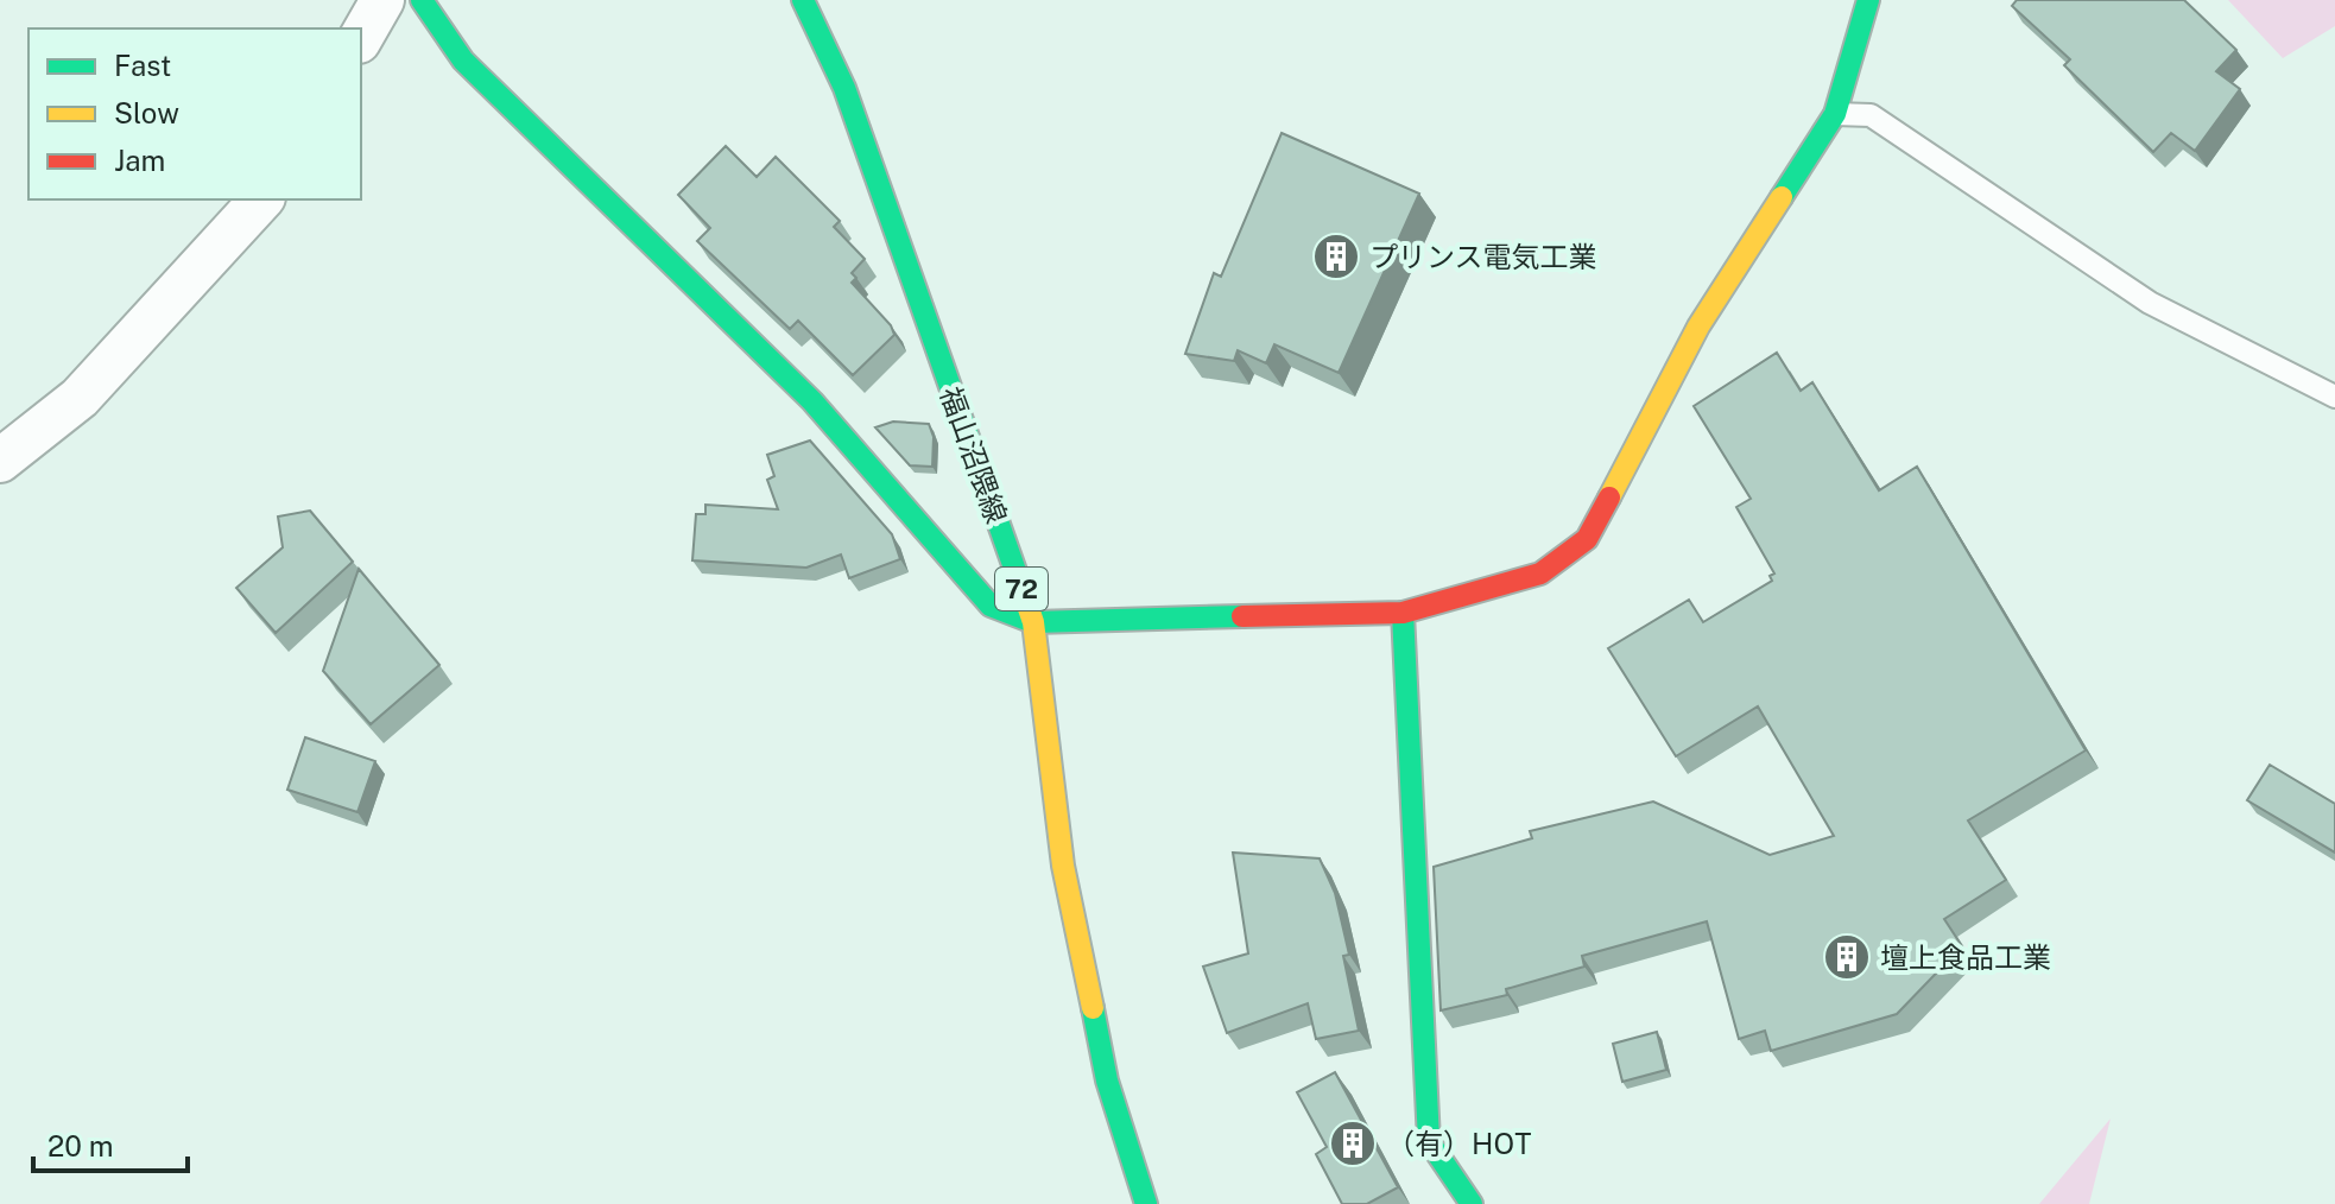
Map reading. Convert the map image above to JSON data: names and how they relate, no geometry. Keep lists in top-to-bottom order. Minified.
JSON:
{"streets":{"street":["福山沼隈線","72"]},"places":{"building":["プリンス電気工業","壇上食品工業","（有）HOT"]},"legend":["Fast","Slow","Jam"],"scale_bar":"20 m"}
